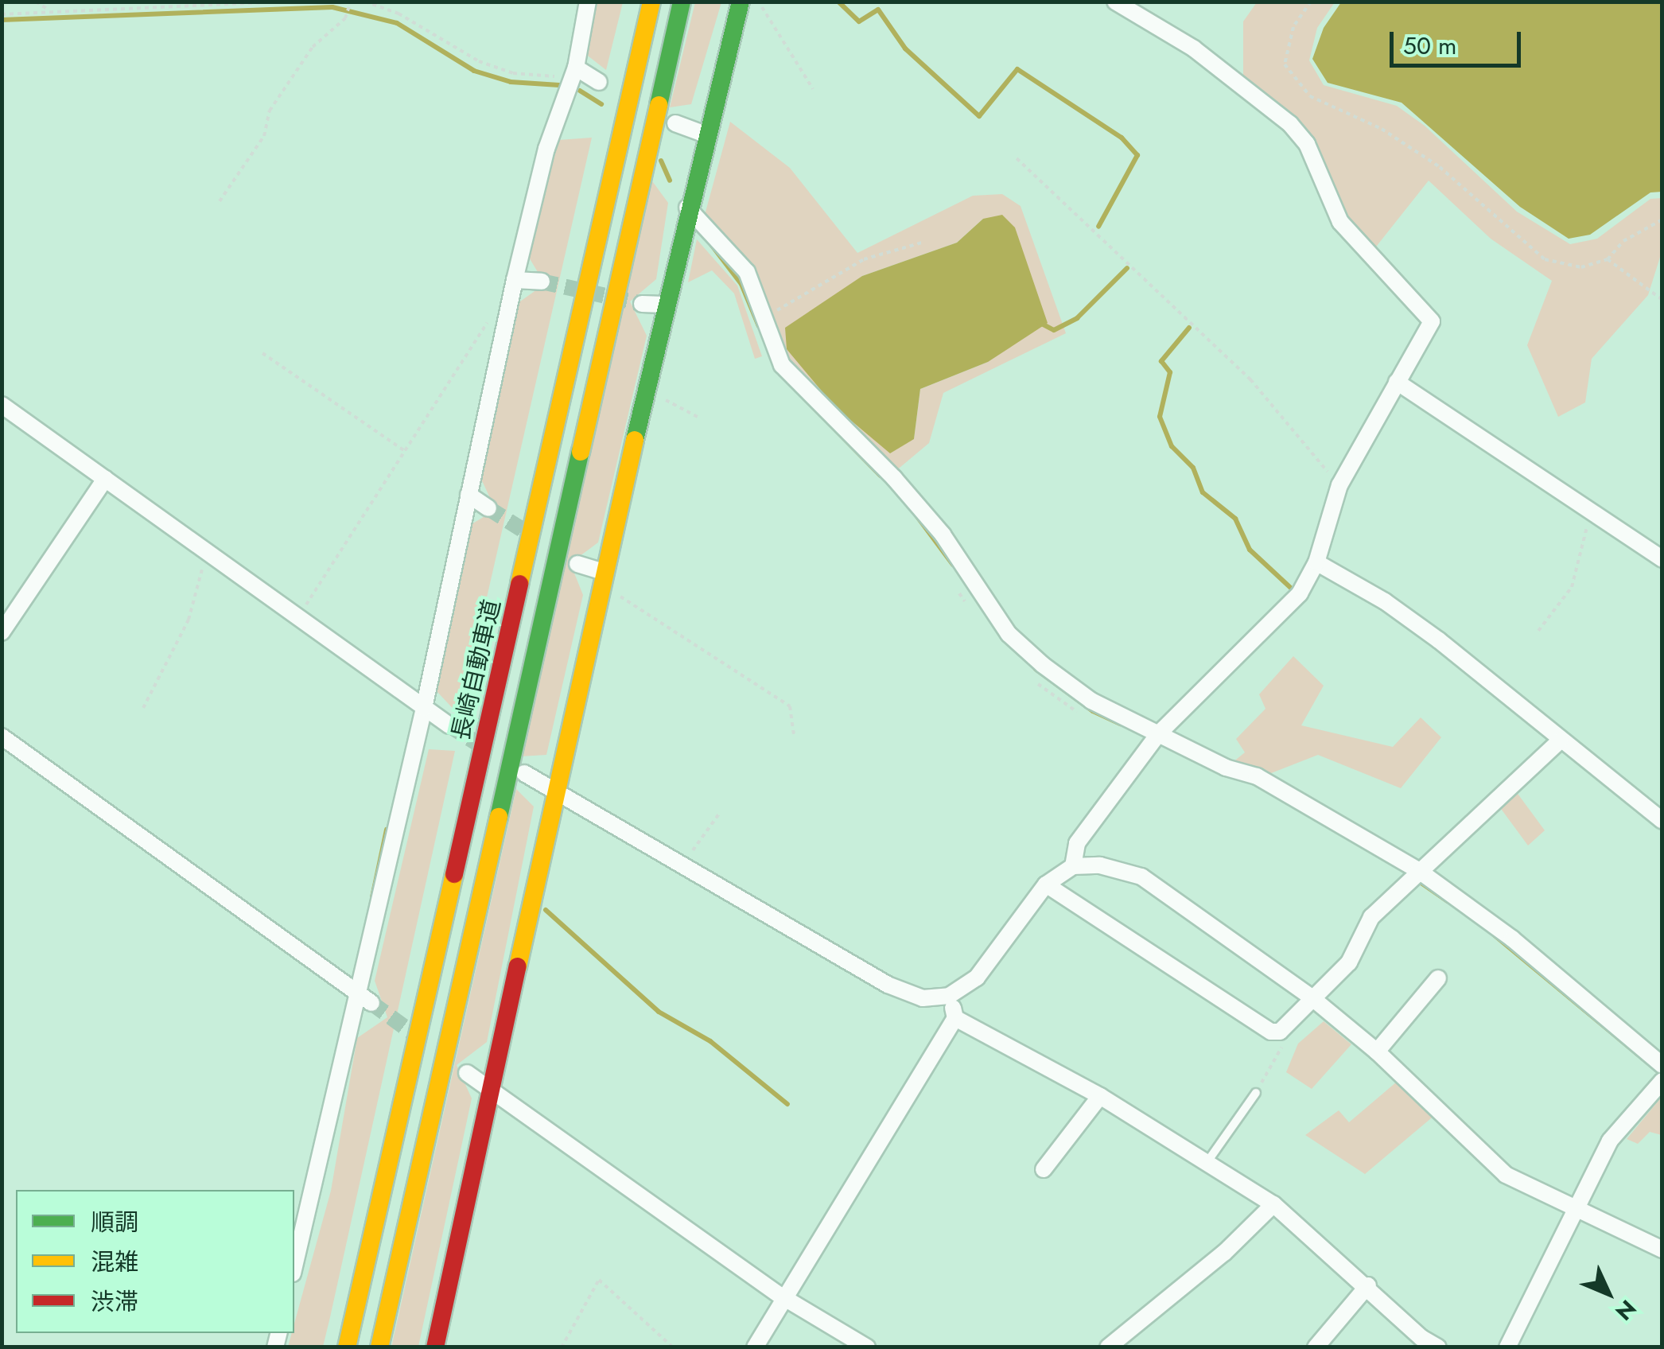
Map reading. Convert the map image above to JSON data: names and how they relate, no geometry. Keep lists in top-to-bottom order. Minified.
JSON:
{"streets":{"main road":["長崎自動車道"]},"legend":["順調","混雑","渋滞"],"scale_bar":"50 m","north":"bottom right"}
